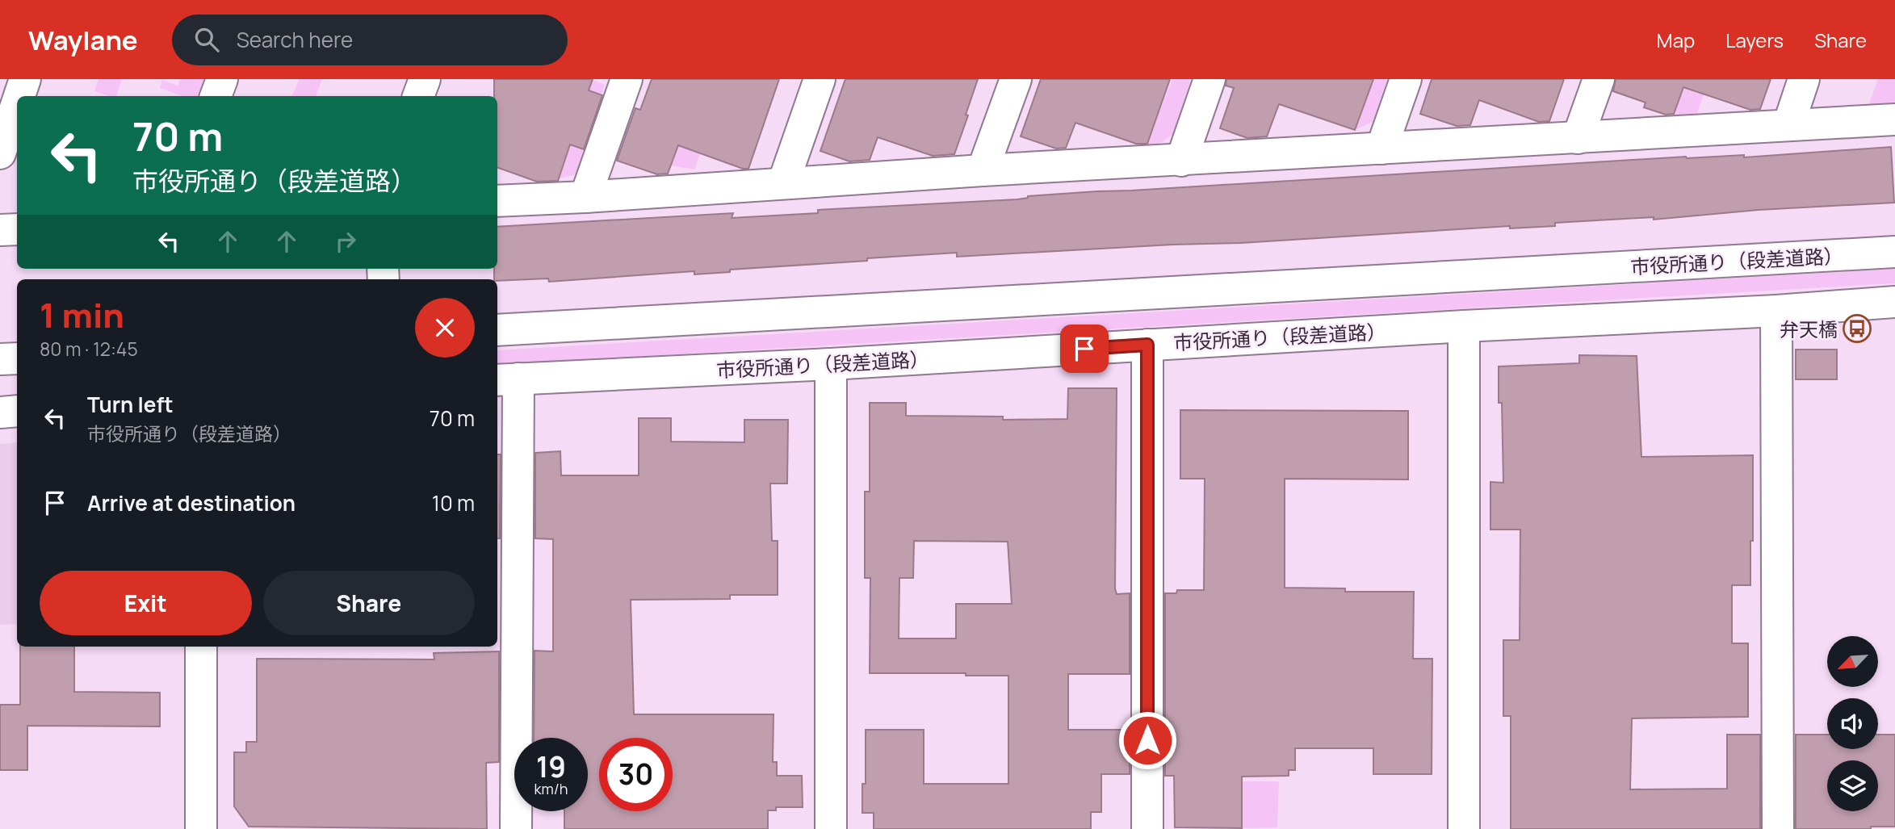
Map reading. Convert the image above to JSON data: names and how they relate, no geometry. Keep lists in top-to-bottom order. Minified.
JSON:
{"streets":{"street":["市役所通り（段差道路）"]},"places":{"bus stop":["弁天橋"]},"north":"bottom left","page":{"header":"Waylane","search":"Search here","nav":["Map","Layers","Share"],"turn":["70 m","市役所通り（段差道路）"],"heading":["1 min","80 m · 12:45"],"list":[{"name":"Turn left","note":"市役所通り（段差道路）","value":"70 m"},{"name":"Arrive at destination","value":"10 m"}],"buttons":["Exit","Share"],"speed":"19 km/h","limit":"30"}}
